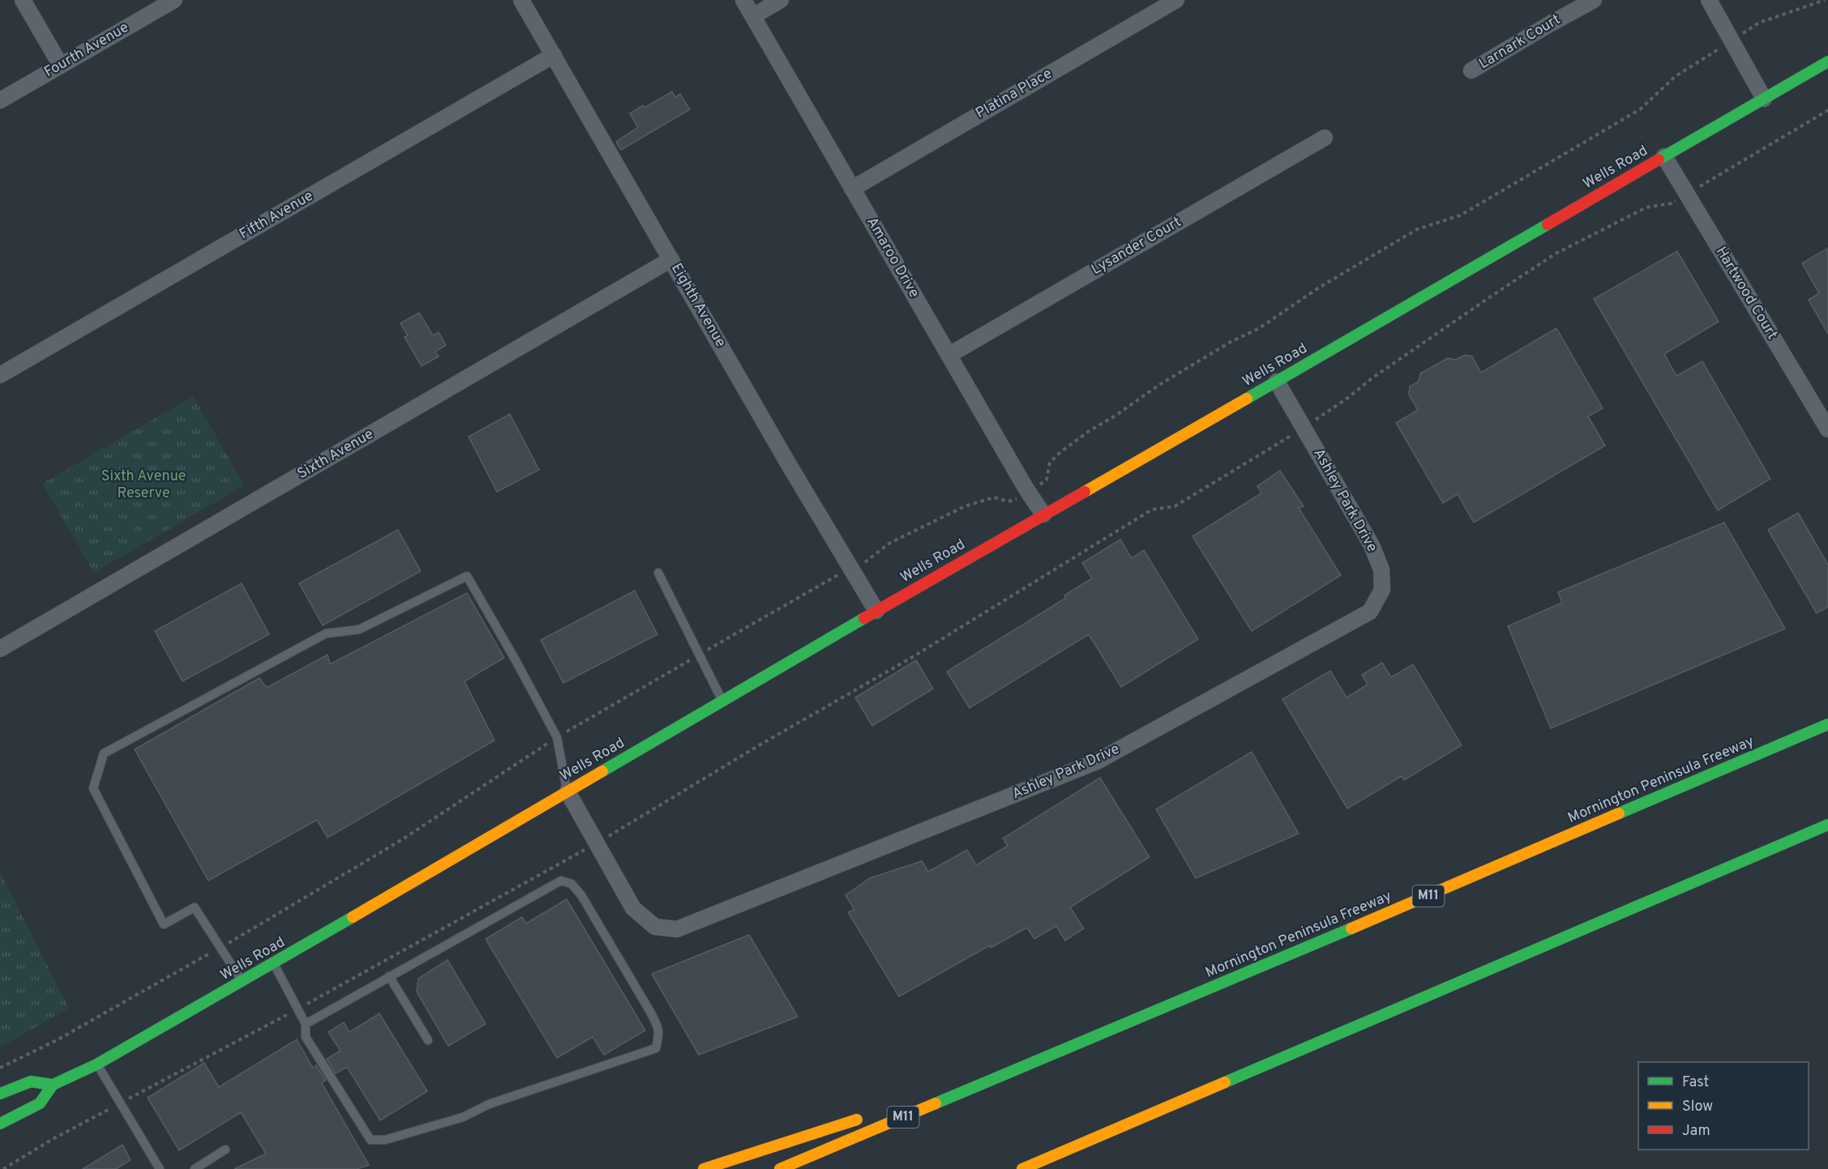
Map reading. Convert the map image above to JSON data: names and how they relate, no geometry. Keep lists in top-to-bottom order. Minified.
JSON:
{"streets":{"main road":["Wells Road","Mornington Peninsula Freeway","M11"],"street":["Larnark Court","Fourth Avenue","Platina Place","Fifth Avenue","Lysander Court","Amaroo Drive","Hartwood Court","Eighth Avenue","Sixth Avenue","Ashley Park Drive"]},"crossings":[["Platina Place","Amaroo Drive"],["Wells Road","Amaroo Drive"],["Wells Road","Hartwood Court"],["Wells Road","Eighth Avenue"],["Wells Road","Ashley Park Drive"],["Fifth Avenue","Eighth Avenue"],["Lysander Court","Amaroo Drive"],["Eighth Avenue","Sixth Avenue"]],"parks":["Sixth Avenue Reserve"],"legend":["Fast","Slow","Jam"]}
